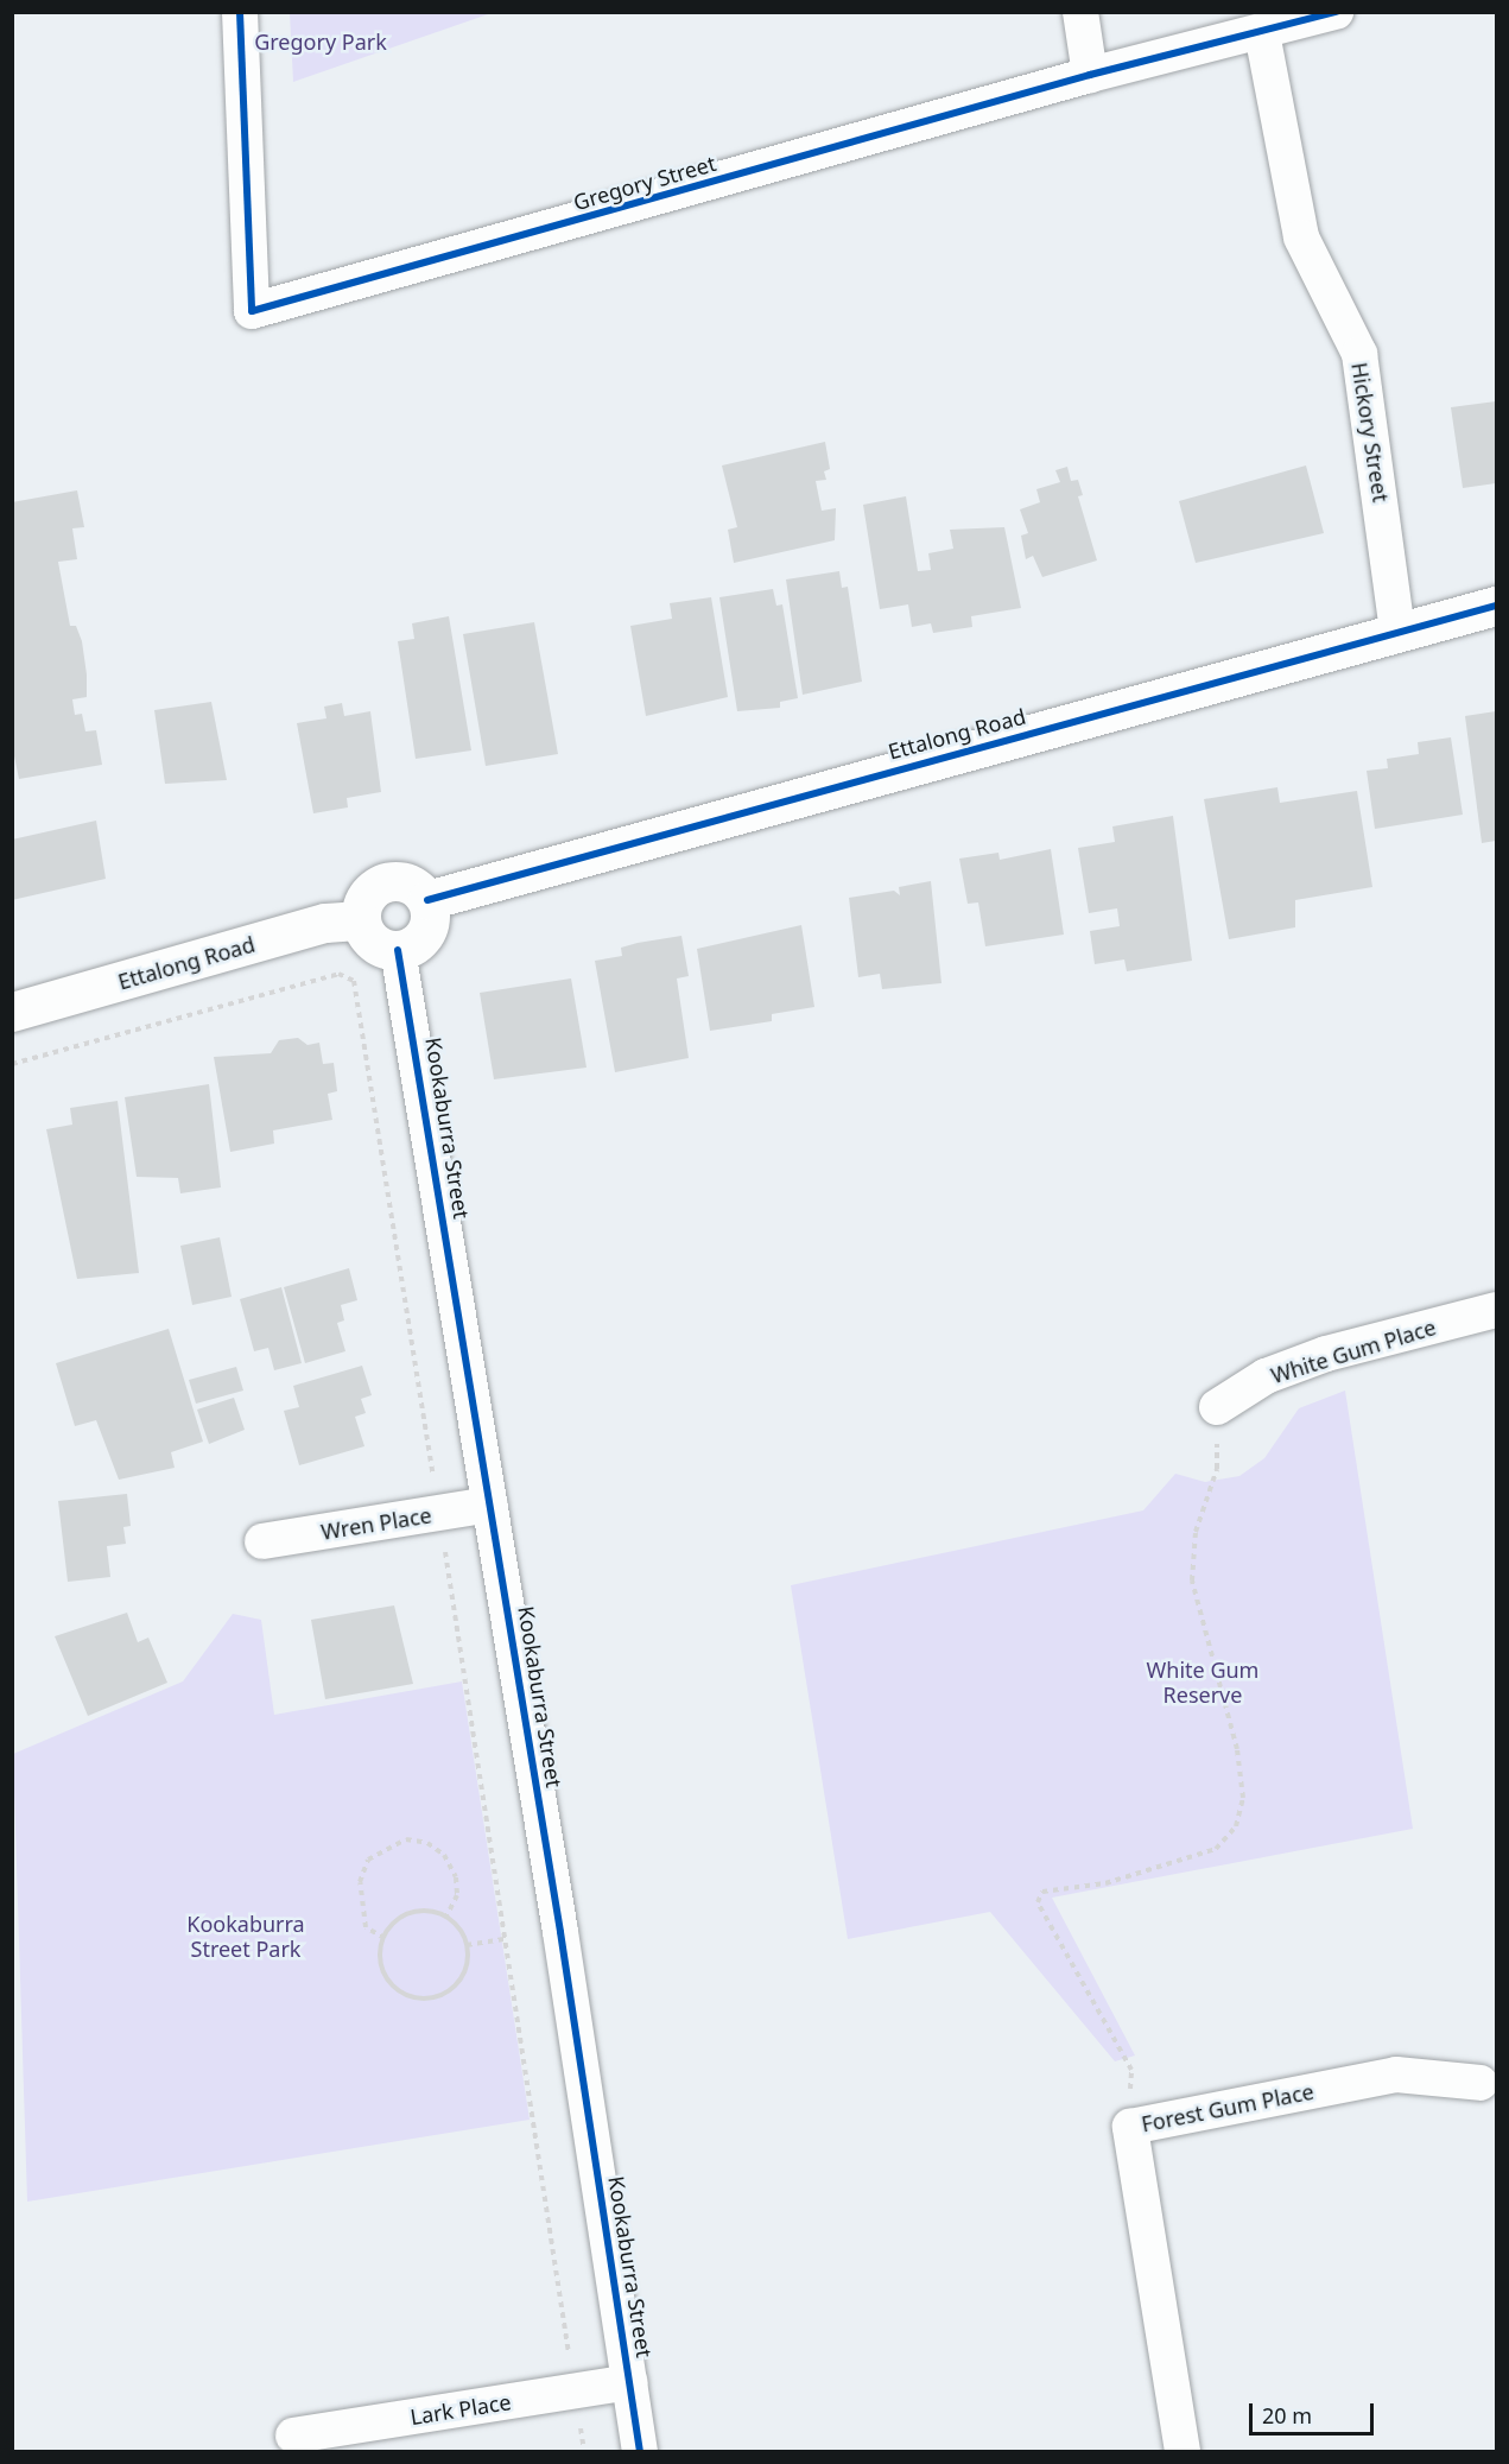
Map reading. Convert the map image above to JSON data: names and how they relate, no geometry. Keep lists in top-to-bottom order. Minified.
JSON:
{"streets":{"street":["Gregory Street","Hickory Street","Ettalong Road","Kookaburra Street","White Gum Place","Wren Place","Forest Gum Place","Lark Place"]},"crossings":[["Gregory Street","Hickory Street"],["Hickory Street","Ettalong Road"],["Ettalong Road","Kookaburra Street"],["Kookaburra Street","Wren Place"],["Kookaburra Street","Lark Place"]],"parks":["Gregory Park","White Gum Reserve","Kookaburra Street Park"],"scale_bar":"20 m"}
